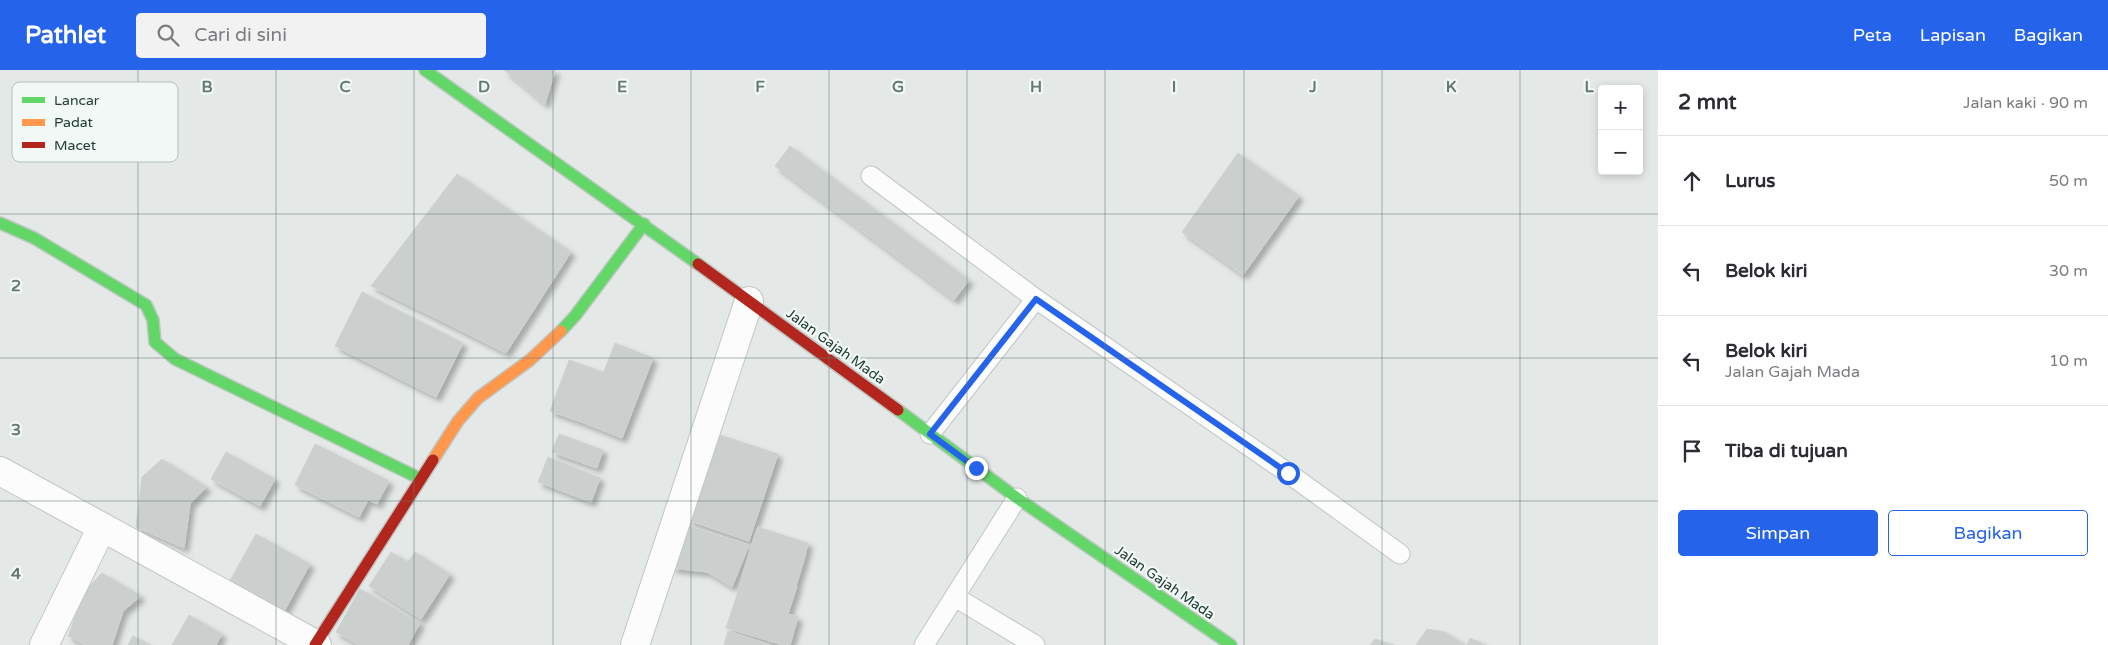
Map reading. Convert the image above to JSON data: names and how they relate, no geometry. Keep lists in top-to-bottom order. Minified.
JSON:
{"streets":{"street":["Jalan Gajah Mada"]},"legend":["Lancar","Padat","Macet"],"page":{"header":"Pathlet","search":"Cari di sini","nav":["Peta","Lapisan","Bagikan"],"heading":["2 mnt","Jalan kaki · 90 m"],"map_buttons":["+","−"],"list":[["Lurus","50 m"],["Belok kiri","30 m"],["Belok kiri","Jalan Gajah Mada","10 m"],"Tiba di tujuan"],"buttons":["Simpan","Bagikan"]},"grid":{"columns":["B","C","D","E","F","G","H","I","J","K","L"],"rows":["2","3","4"]}}
